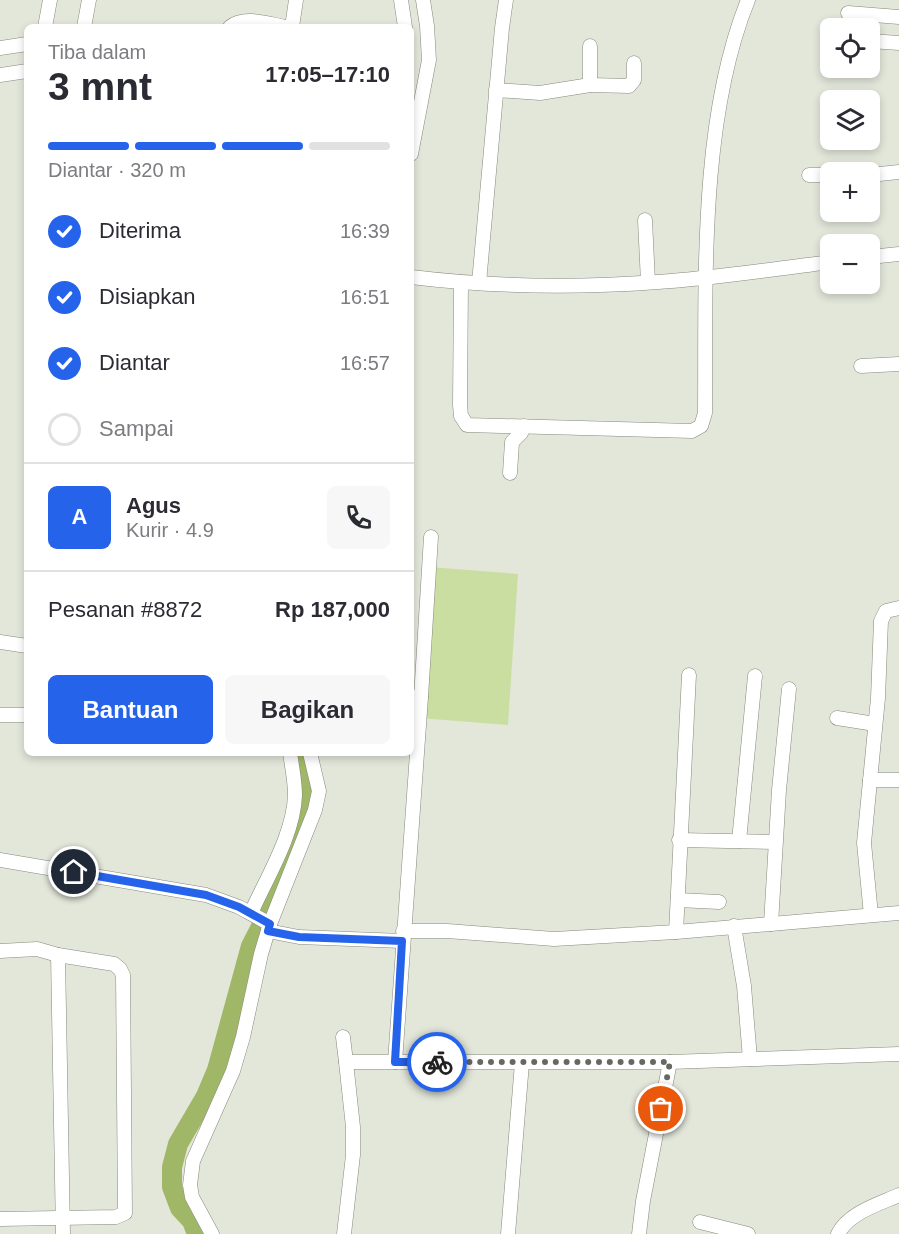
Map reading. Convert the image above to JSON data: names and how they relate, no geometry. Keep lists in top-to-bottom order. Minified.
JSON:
{"page":{"map_buttons":["+","−"],"heading":["3 mnt","Tiba dalam","17:05–17:10"],"panel":["Agus","Kurir · 4.9","Pesanan #8872","Rp 187,000"],"bar":"Diantar · 320 m","list":[["Diterima","16:39"],["Disiapkan","16:51"],["Diantar","16:57"],"Sampai"],"round":"A","buttons":["Bantuan","Bagikan"]}}
